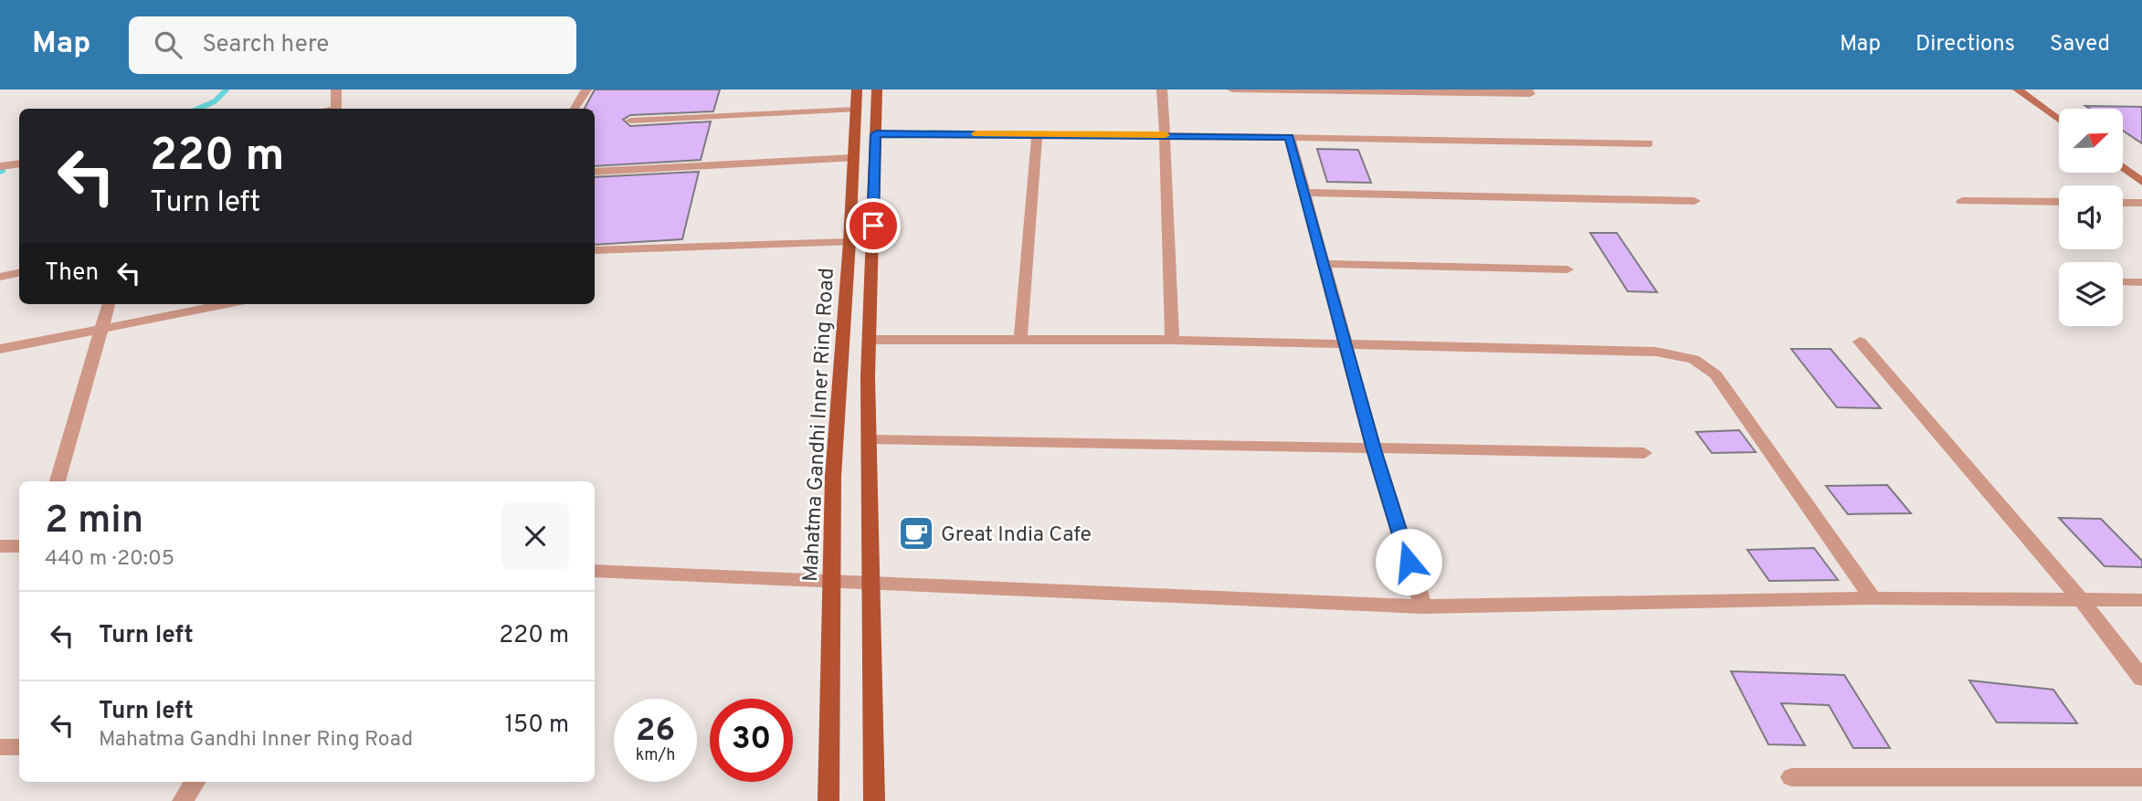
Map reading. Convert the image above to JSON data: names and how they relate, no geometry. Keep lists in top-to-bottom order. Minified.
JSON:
{"streets":{"main road":["Mahatma Gandhi Inner Ring Road"]},"places":{"cafe":["Great India Cafe"]},"north":"top right","page":{"header":"Map","search":"Search here","nav":["Map","Directions","Saved"],"turn":["220 m","Turn left"],"then":"Then","heading":["2 min","440 m · 20:05"],"list":[{"name":"Turn left","value":"220 m"},{"name":"Turn left","note":"Mahatma Gandhi Inner Ring Road","value":"150 m"}],"speed":"26 km/h","limit":"30"}}
